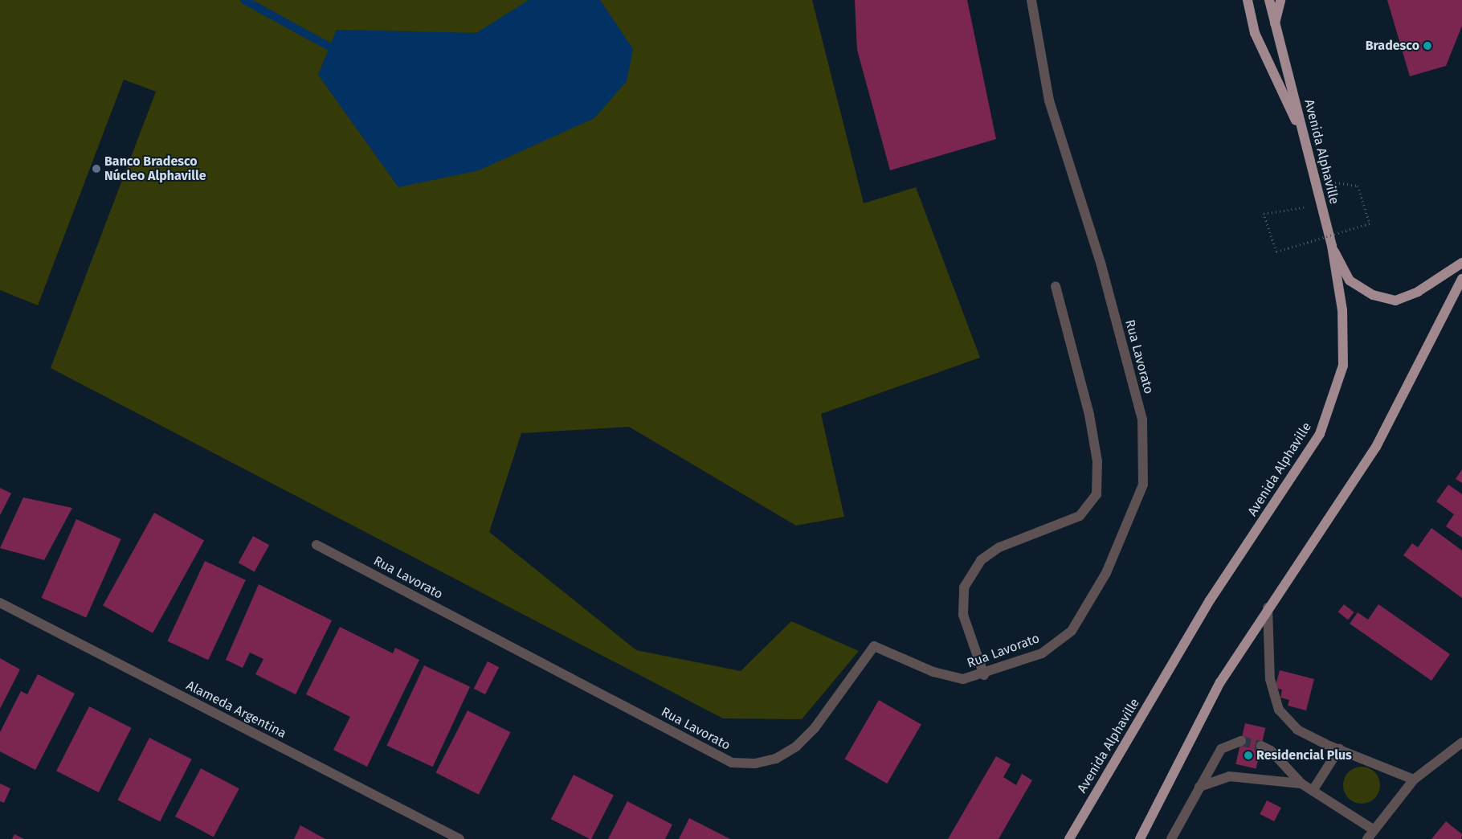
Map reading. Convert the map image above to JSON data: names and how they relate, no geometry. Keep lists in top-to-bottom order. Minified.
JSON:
{"streets":{"main road":["Avenida Alphaville"],"street":["Rua Lavorato","Alameda Argentina"]},"places":["Bradesco","Banco Bradesco Núcleo Alphaville","Residencial Plus"]}
